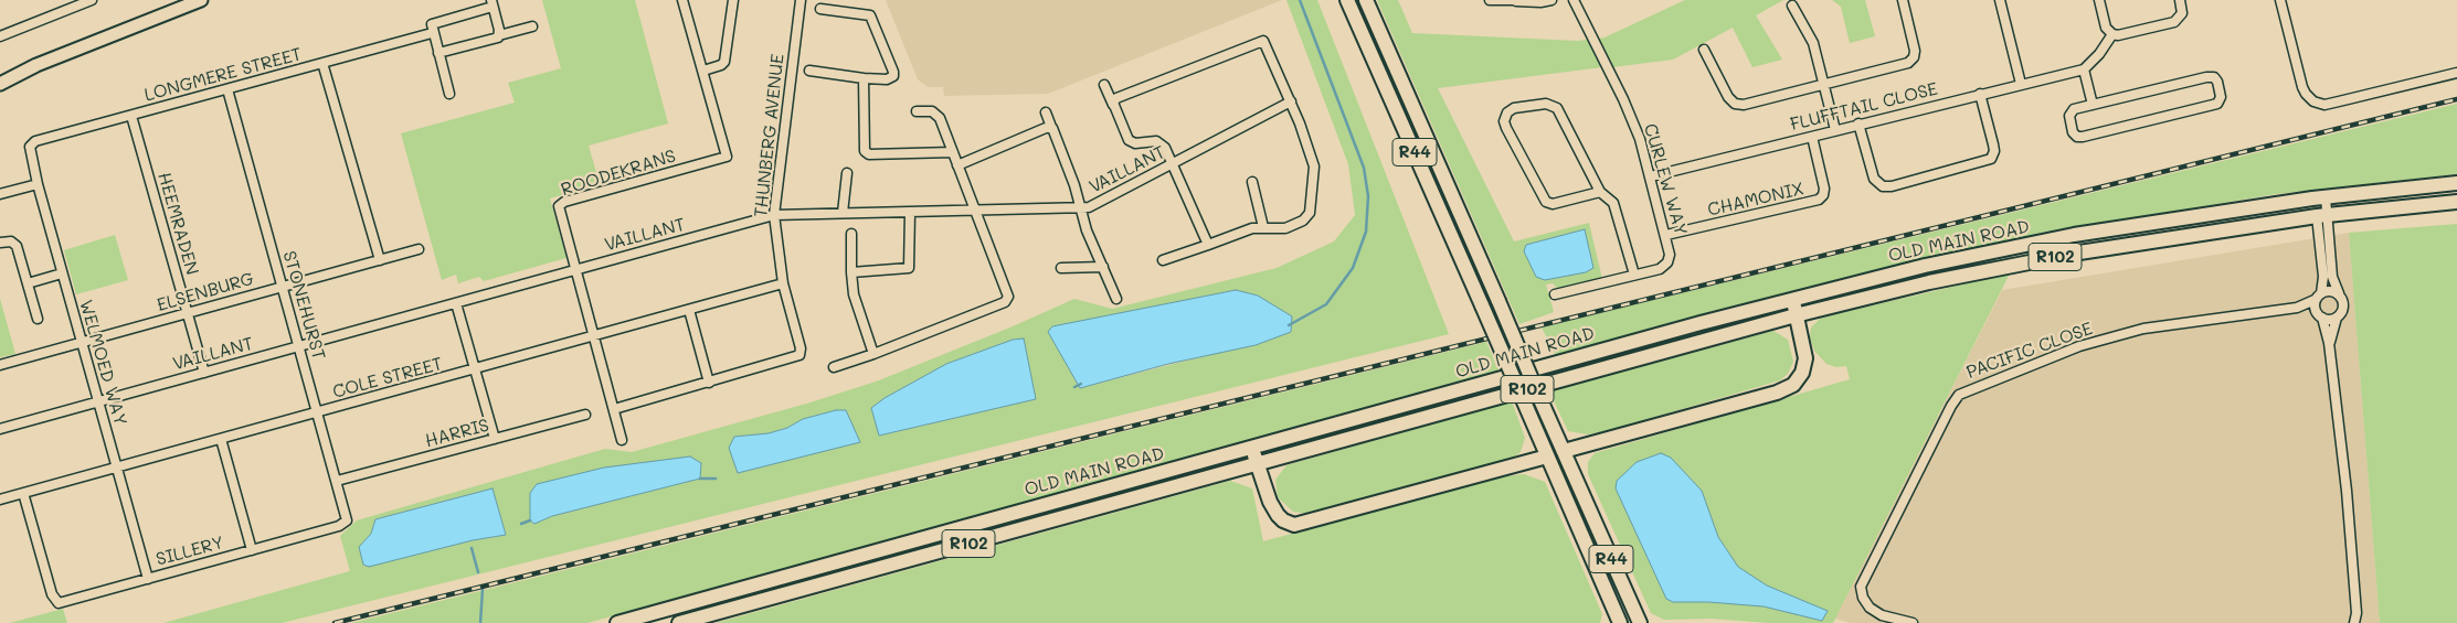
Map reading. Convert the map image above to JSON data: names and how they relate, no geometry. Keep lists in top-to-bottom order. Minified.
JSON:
{"streets":{"main road":["R44","OLD MAIN ROAD","R102"],"street":["LONGMERE STREET","FLUFFTAIL CLOSE","THUNBERG AVENUE","VAILLANT","ROODEKRANS","CURLEW WAY","CHAMONIX","HEEMRADEN","ELSENBURG","STONEHURST","PACIFIC CLOSE","WELMOED WAY","COLE STREET","HARRIS","SILLERY"]},"crossings":[["LONGMERE STREET","HEEMRADEN"],["LONGMERE STREET","STONEHURST"],["LONGMERE STREET","WELMOED WAY"],["FLUFFTAIL CLOSE","CURLEW WAY"],["FLUFFTAIL CLOSE","CHAMONIX"],["THUNBERG AVENUE","VAILLANT"],["THUNBERG AVENUE","COLE STREET"],["VAILLANT","ROODEKRANS"],["VAILLANT","HEEMRADEN"],["VAILLANT","STONEHURST"],["VAILLANT","WELMOED WAY"],["CURLEW WAY","CHAMONIX"],["HEEMRADEN","ELSENBURG"],["ELSENBURG","STONEHURST"],["ELSENBURG","WELMOED WAY"],["STONEHURST","COLE STREET"],["STONEHURST","HARRIS"],["STONEHURST","SILLERY"],["WELMOED WAY","COLE STREET"],["WELMOED WAY","SILLERY"],["COLE STREET","SILLERY"]]}
